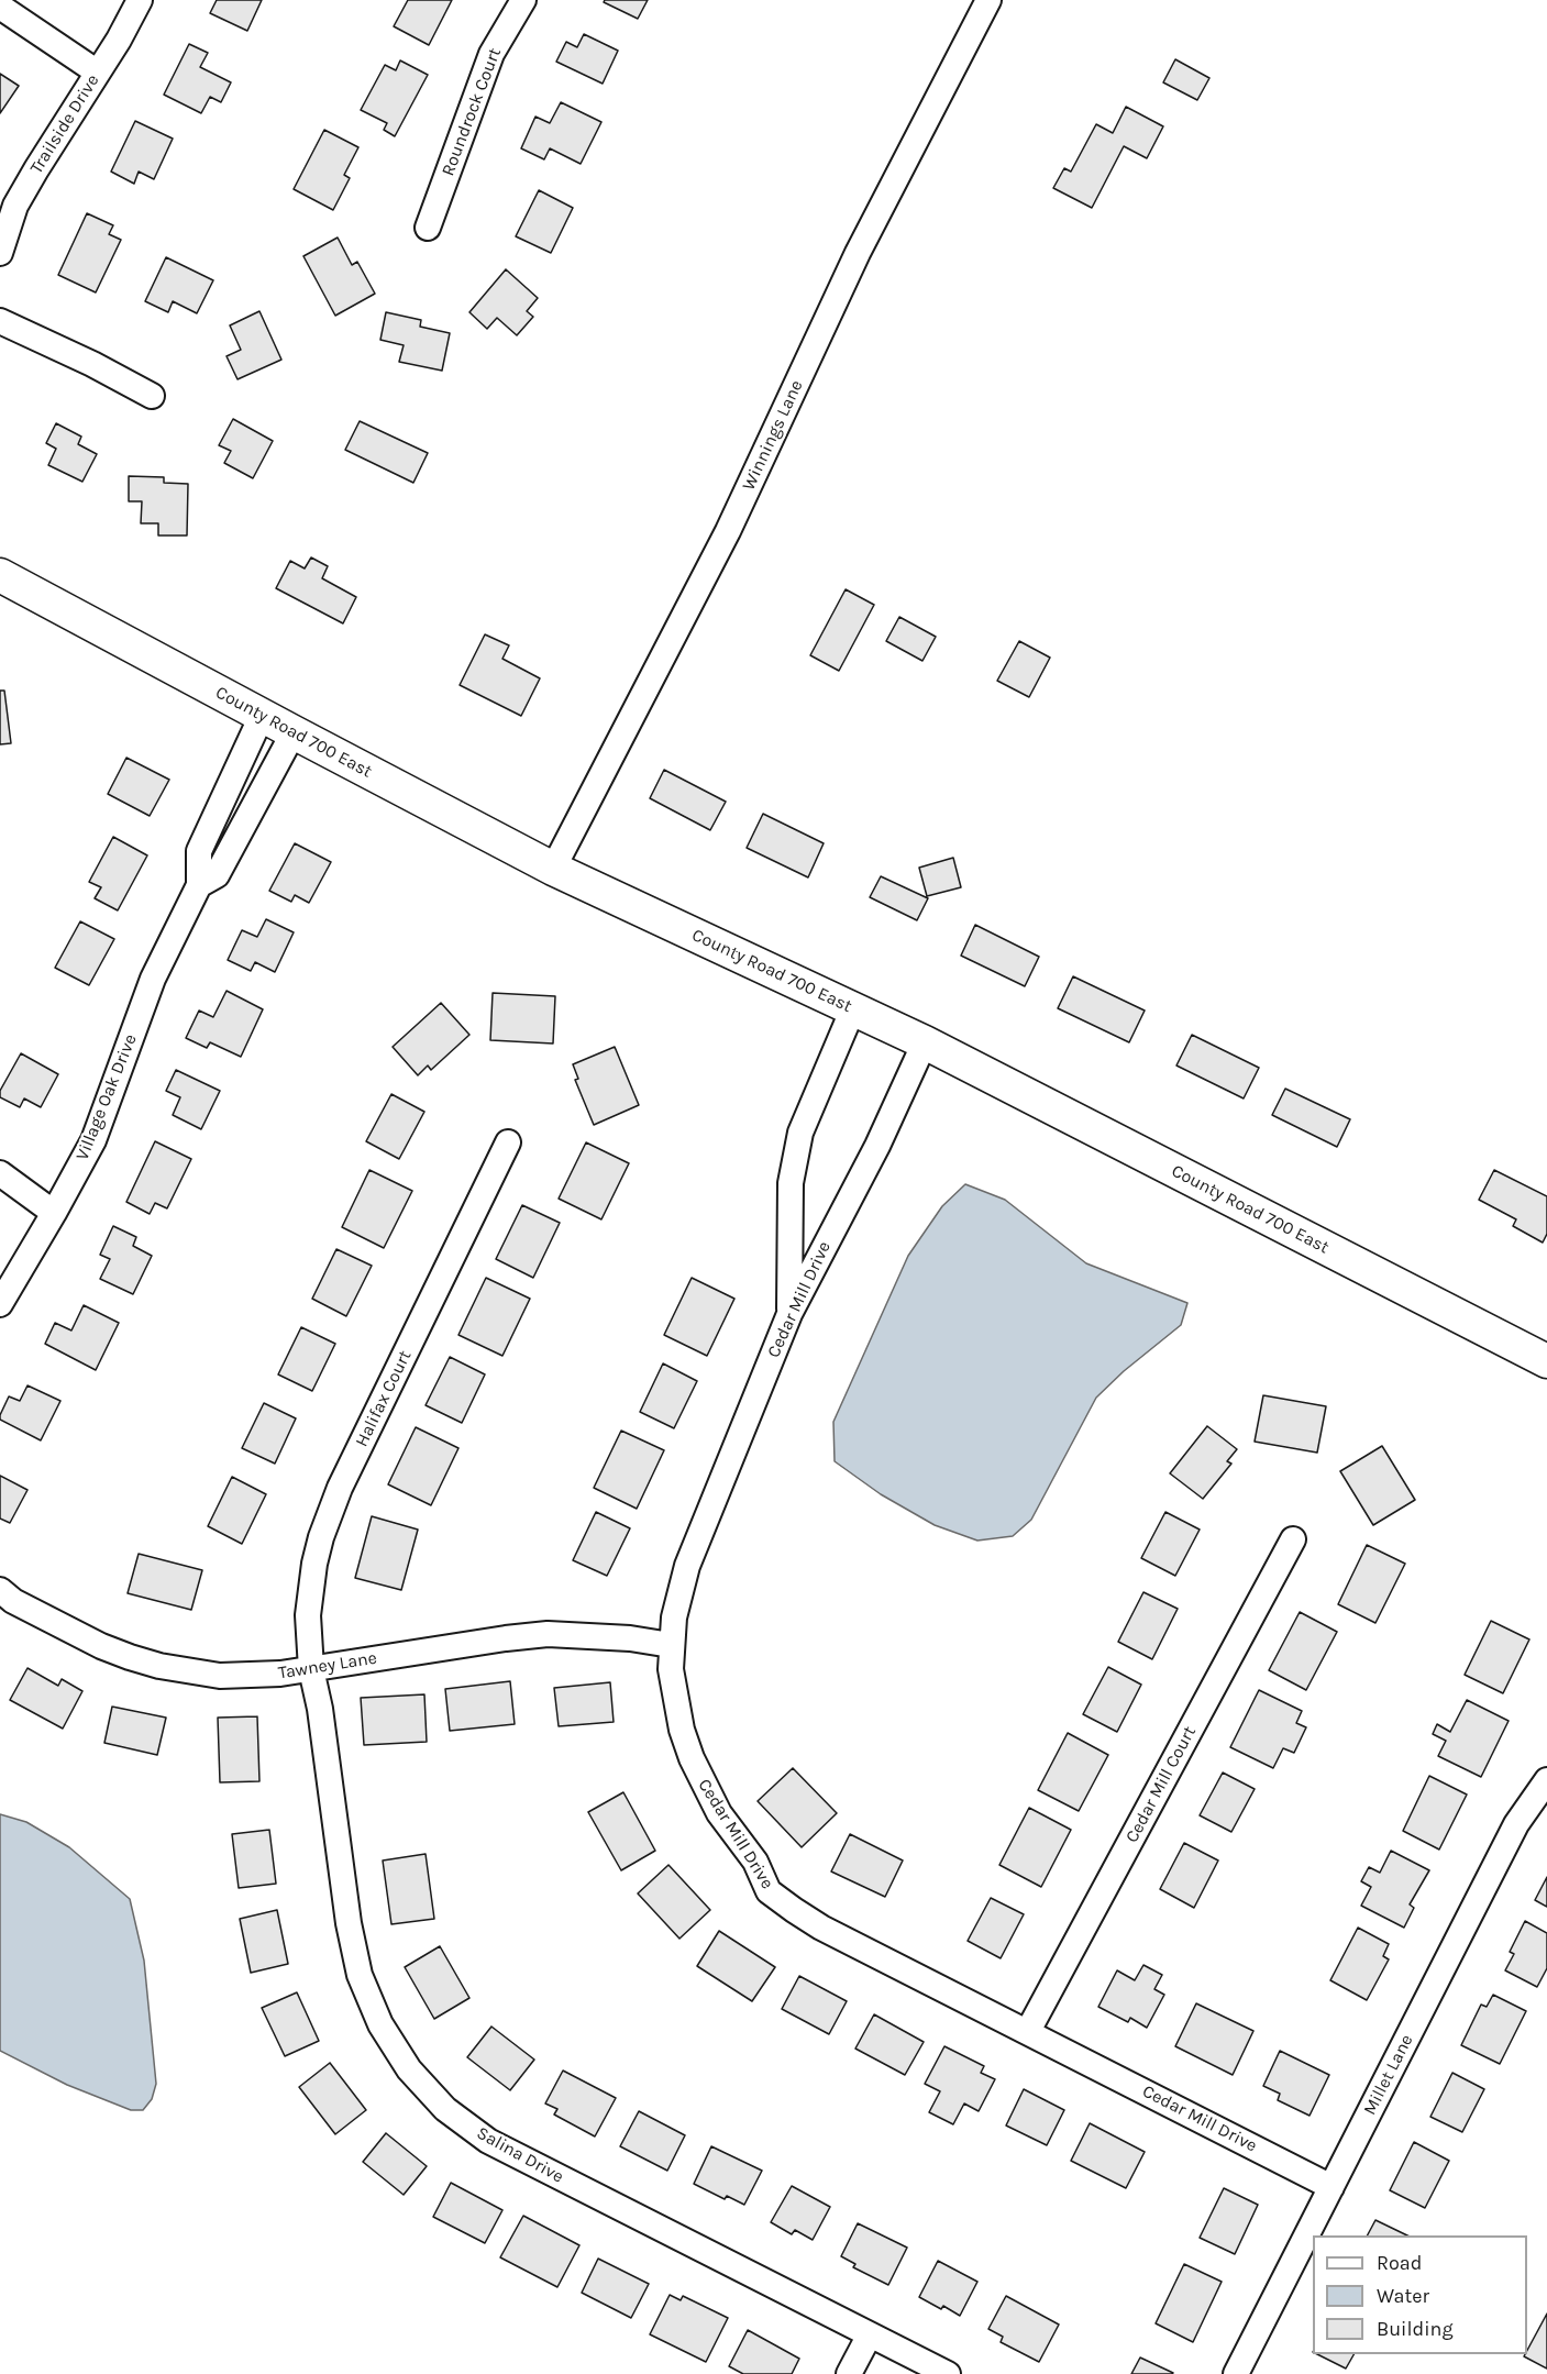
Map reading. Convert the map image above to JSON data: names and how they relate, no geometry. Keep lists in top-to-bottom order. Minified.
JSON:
{"streets":{"main road":["County Road 700 East"],"street":["Roundrock Court","Trailside Drive","Winnings Lane","Village Oak Drive","Cedar Mill Drive","Halifax Court","Tawney Lane","Cedar Mill Court","Millet Lane","Salina Drive"]},"crossings":[["Winnings Lane","County Road 700 East"],["County Road 700 East","Village Oak Drive"],["County Road 700 East","Cedar Mill Drive"],["Cedar Mill Drive","Tawney Lane"],["Cedar Mill Drive","Cedar Mill Court"],["Cedar Mill Drive","Millet Lane"],["Halifax Court","Tawney Lane"],["Halifax Court","Salina Drive"],["Tawney Lane","Salina Drive"]],"legend":["Road","Water","Building"]}
